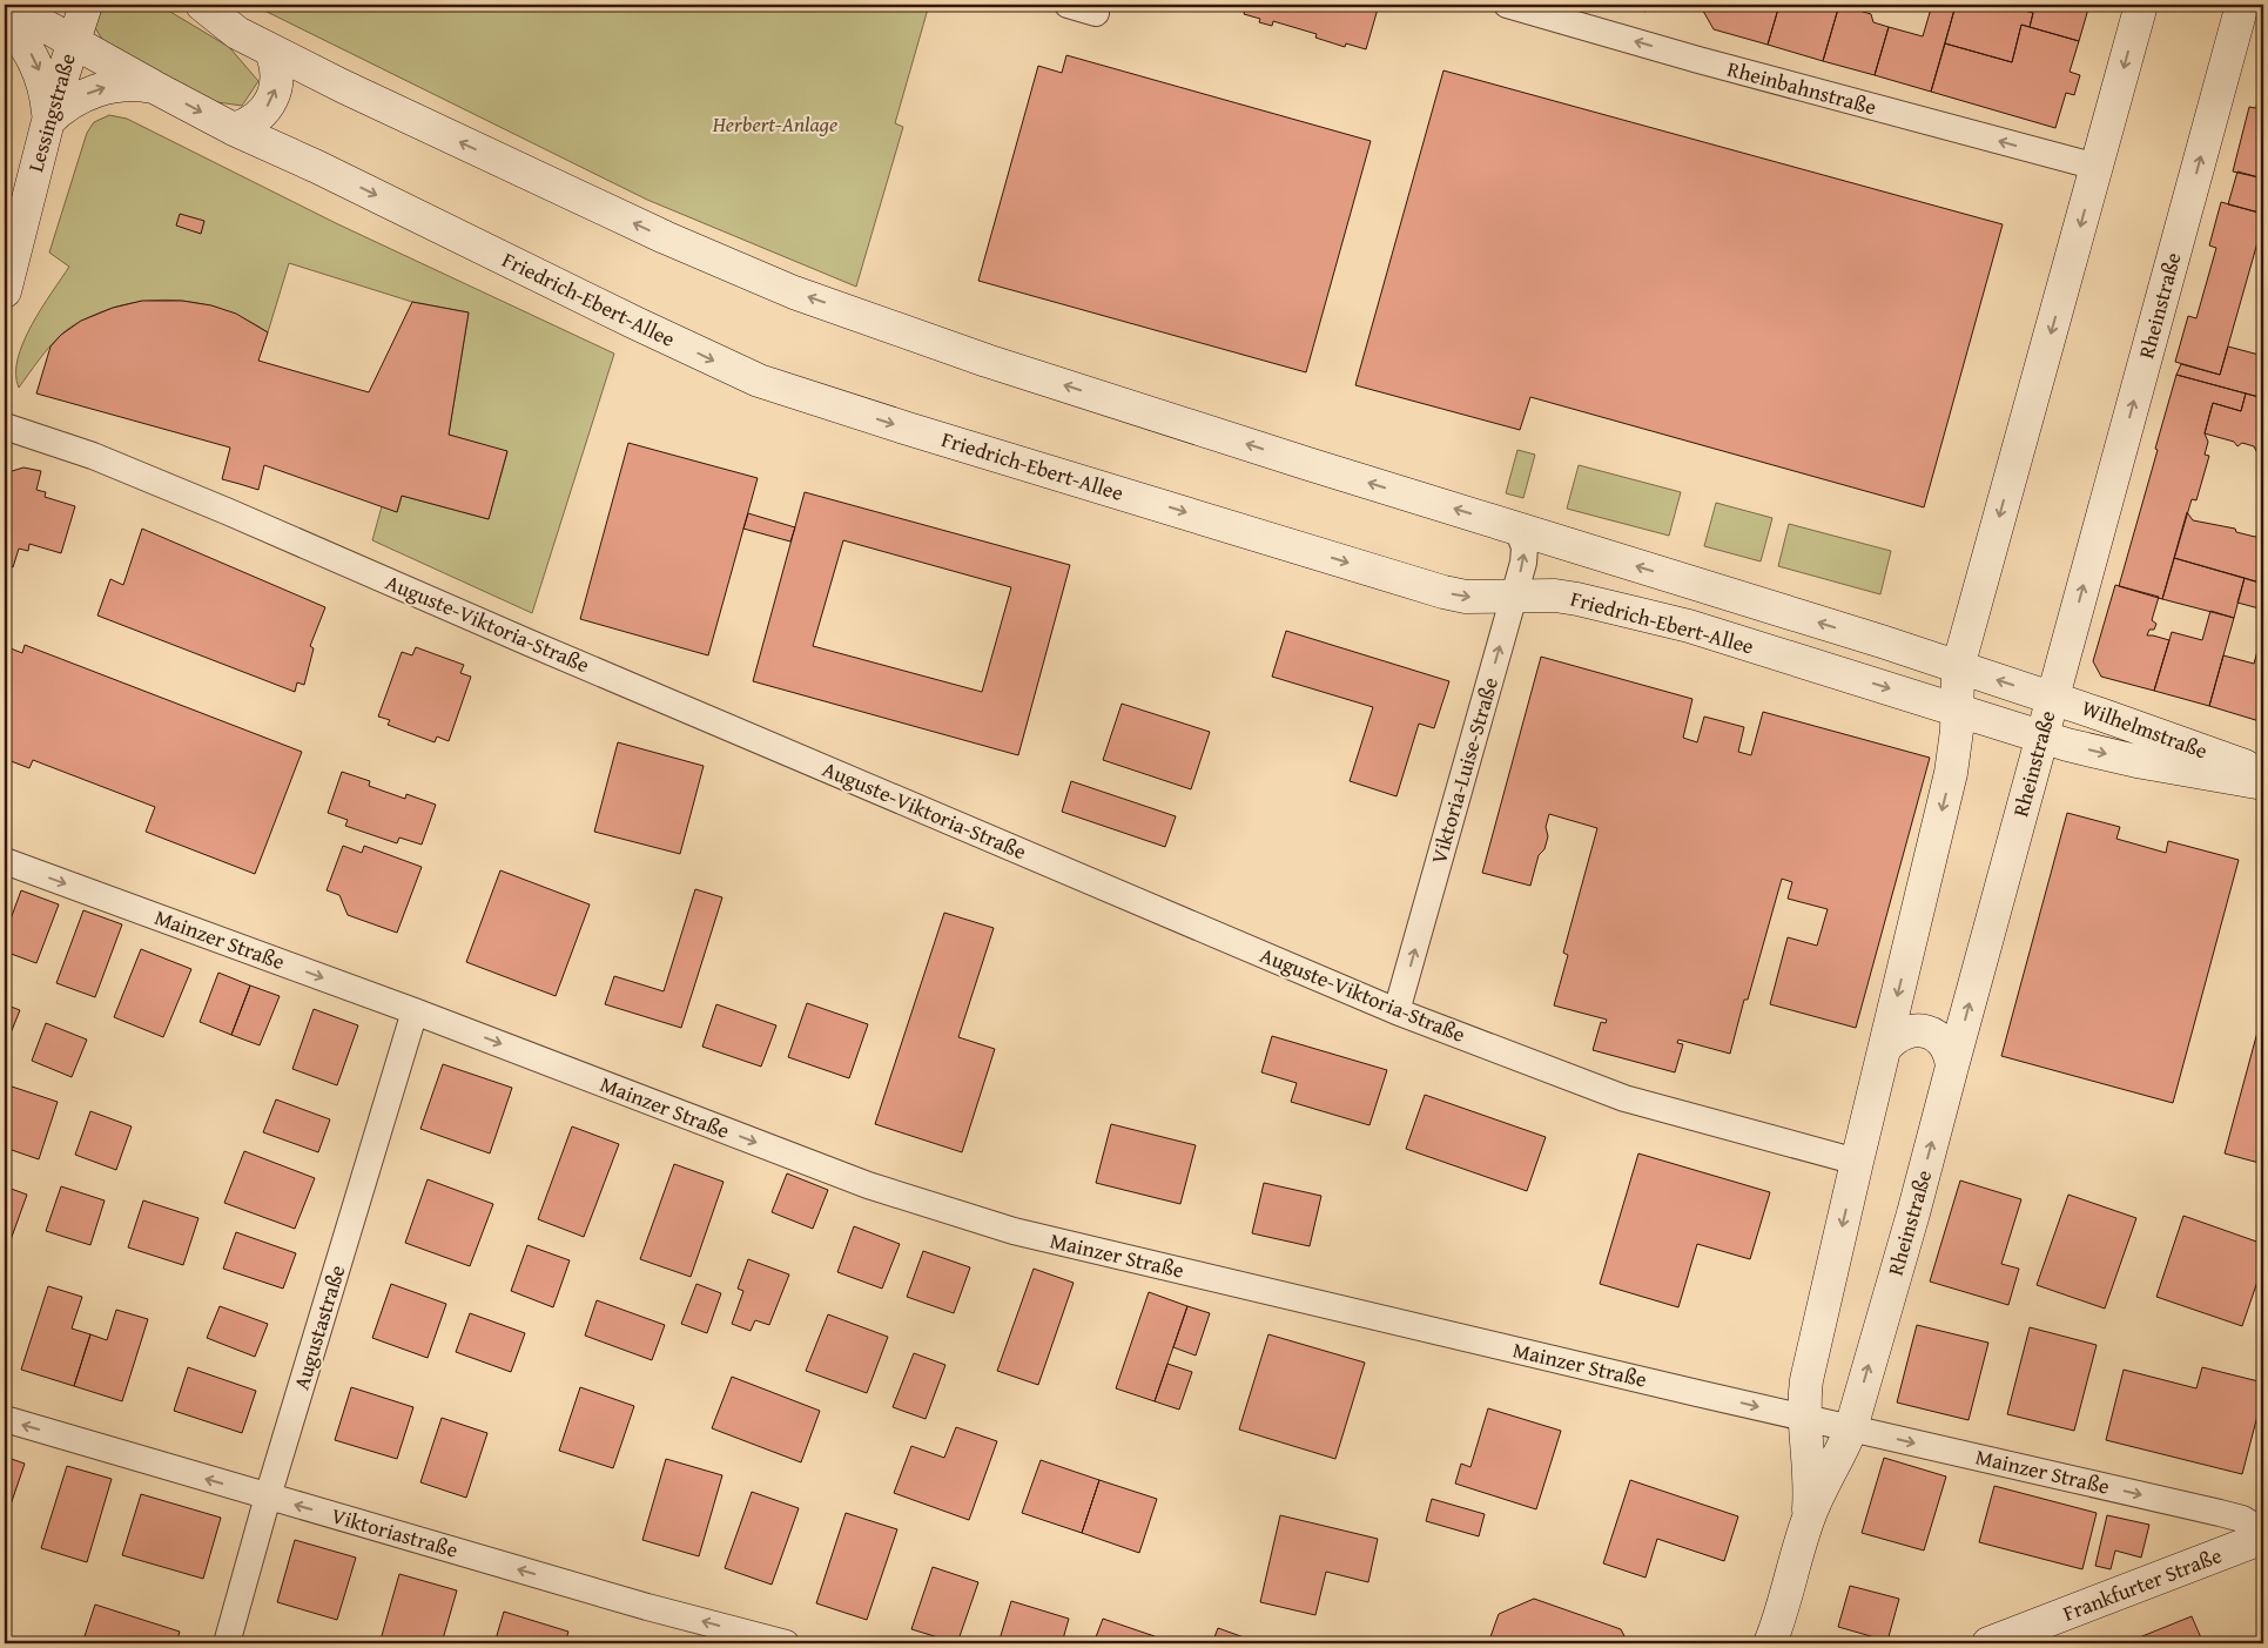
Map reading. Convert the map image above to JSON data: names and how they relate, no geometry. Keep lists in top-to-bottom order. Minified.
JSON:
{"streets":{"street":["Rheinbahnstraße","Lessingstraße","Friedrich-Ebert-Allee","Rheinstraße","Auguste-Viktoria-Straße","Wilhelmstraße","Viktoria-Luise-Straße","Mainzer Straße","Augustastraße","Viktoriastraße","Frankfurter Straße"]},"crossings":[["Rheinbahnstraße","Rheinstraße"],["Lessingstraße","Friedrich-Ebert-Allee"],["Friedrich-Ebert-Allee","Rheinstraße"],["Friedrich-Ebert-Allee","Wilhelmstraße"],["Friedrich-Ebert-Allee","Viktoria-Luise-Straße"],["Rheinstraße","Auguste-Viktoria-Straße"],["Rheinstraße","Wilhelmstraße"],["Rheinstraße","Mainzer Straße"],["Auguste-Viktoria-Straße","Viktoria-Luise-Straße"],["Mainzer Straße","Augustastraße"],["Augustastraße","Viktoriastraße"]],"one_way":["Rheinbahnstraße","Viktoria-Luise-Straße","Mainzer Straße","Viktoriastraße"],"parks":["Herbert-Anlage"]}
